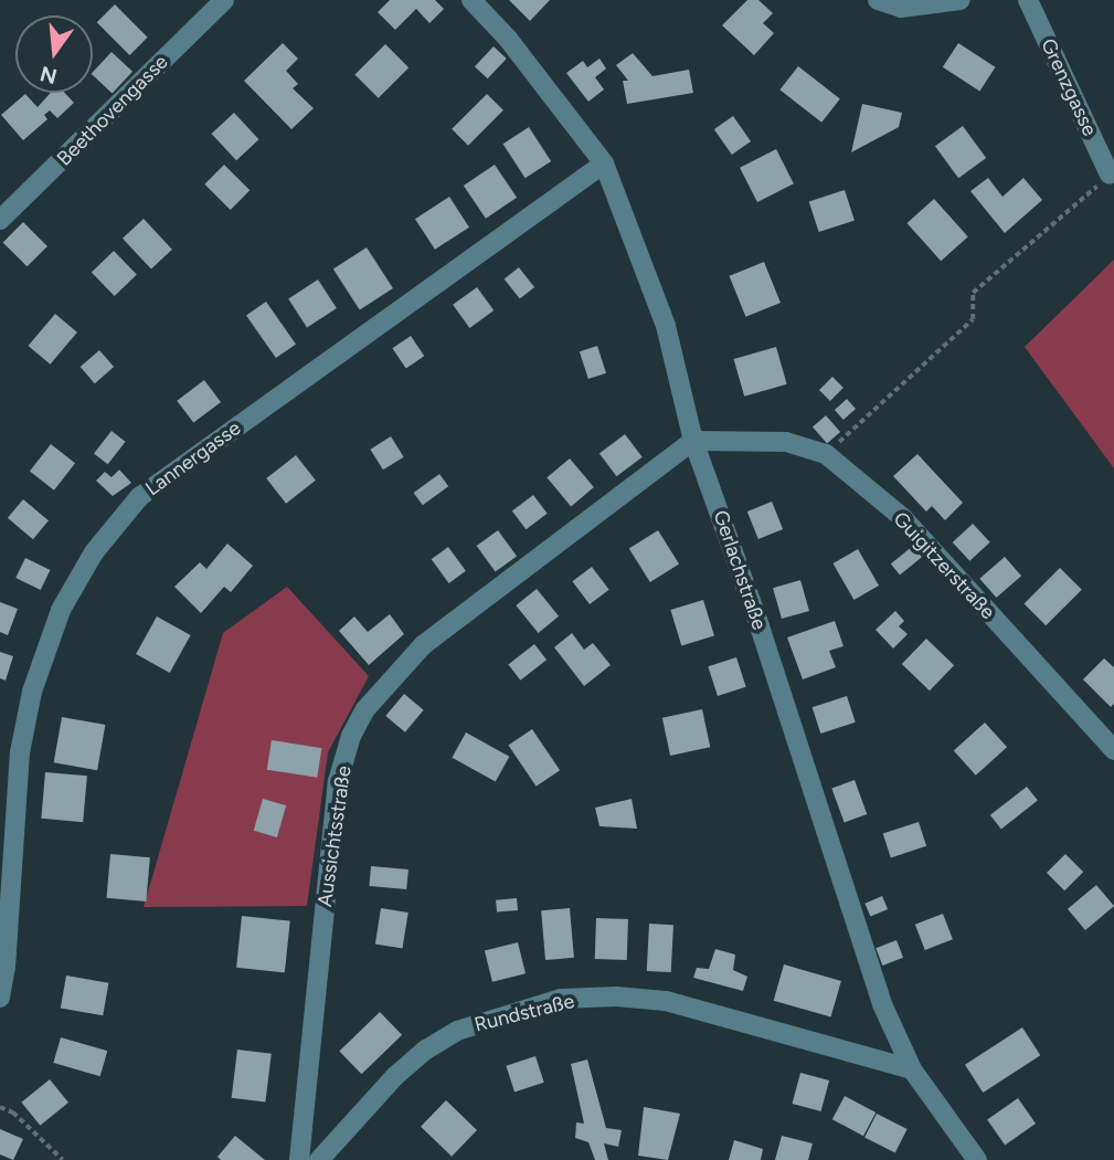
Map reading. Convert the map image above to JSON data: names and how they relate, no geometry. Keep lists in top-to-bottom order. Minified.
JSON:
{"streets":{"street":["Grenzgasse","Beethovengasse","Lannergasse","Guigitzerstraße","Gerlachstraße","Aussichtsstraße","Rundstraße"]},"crossings":[["Lannergasse","Gerlachstraße"],["Guigitzerstraße","Gerlachstraße"],["Guigitzerstraße","Aussichtsstraße"],["Gerlachstraße","Aussichtsstraße"],["Gerlachstraße","Rundstraße"]],"north":"bottom"}
